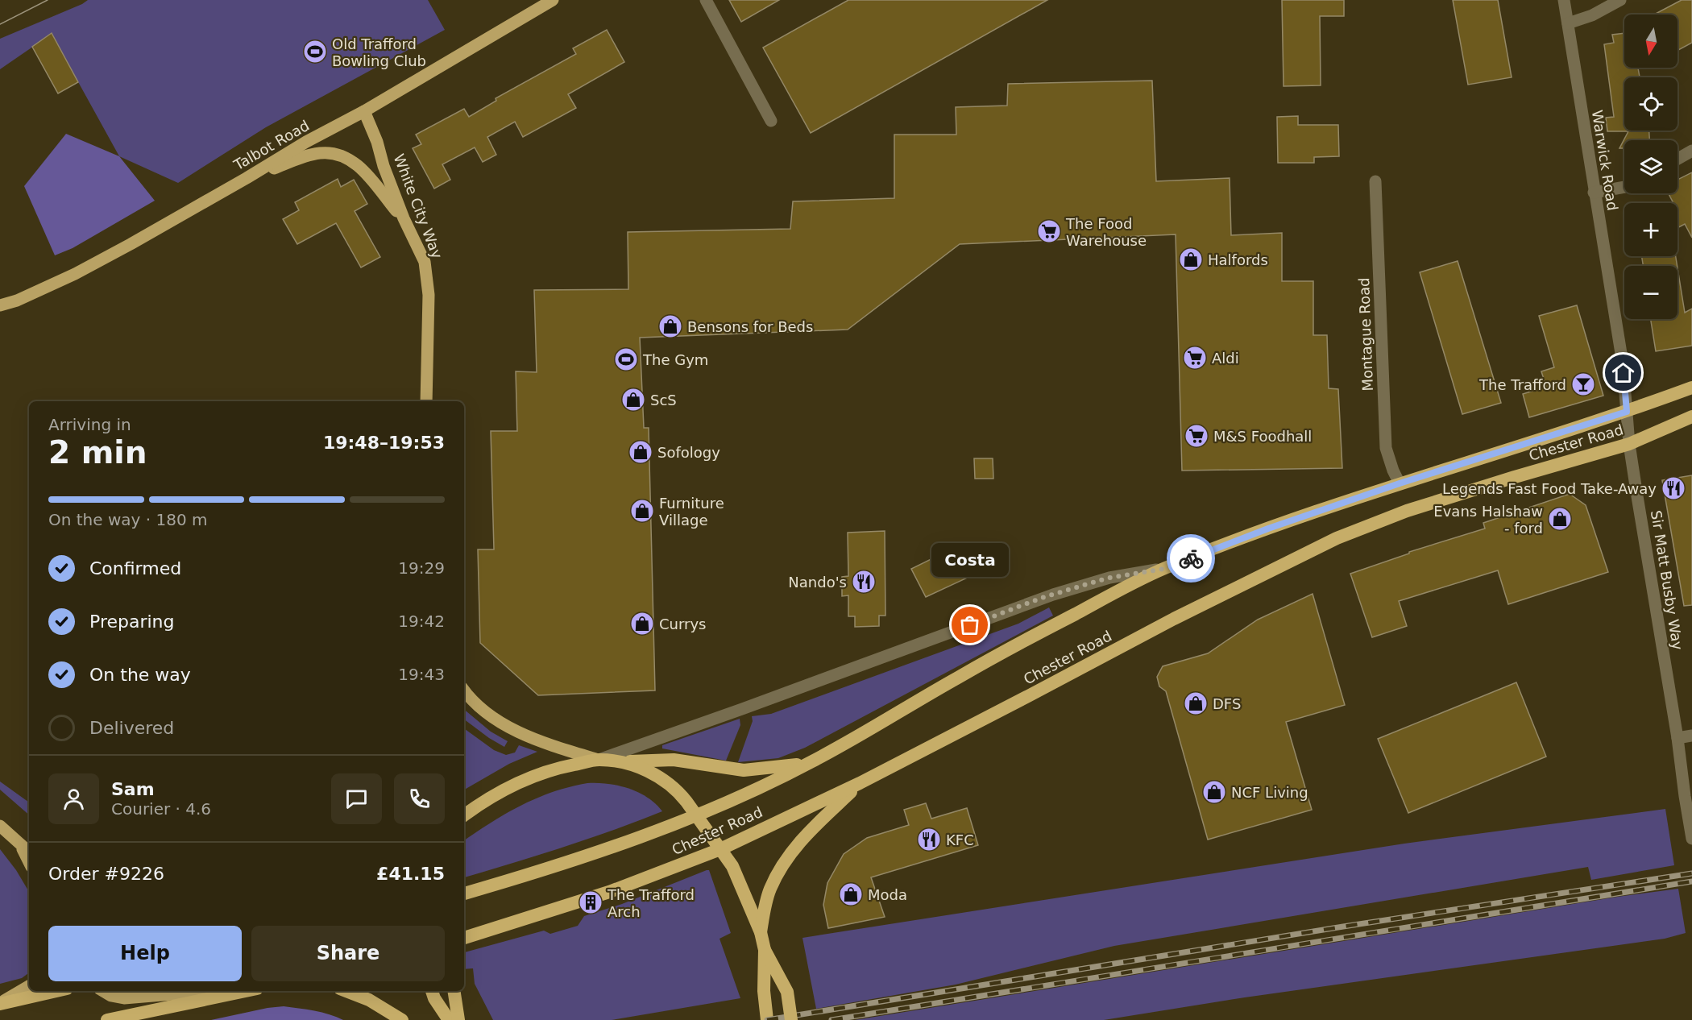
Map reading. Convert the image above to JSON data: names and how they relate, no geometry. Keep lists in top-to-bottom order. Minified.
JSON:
{"streets":{"highway":["Chester Road"],"main road":["Talbot Road","White City Way"],"street":["Warwick Road","Montague Road","Sir Matt Busby Way"]},"crossings":[["Talbot Road","White City Way"],["Warwick Road","Chester Road"],["Warwick Road","Sir Matt Busby Way"],["Montague Road","Chester Road"],["Chester Road","Sir Matt Busby Way"]],"places":{"sports":["Old Trafford Bowling Club","The Gym"],"supermarket":["The Food Warehouse","Aldi","M&S Foodhall"],"shop":["Halfords","Bensons for Beds","ScS","Sofology","Furniture Village","Evans Halshaw - ford","Currys","DFS","NCF Living","Moda"],"bar":["The Trafford"],"restaurant":["Legends Fast Food Take-Away","Nando's","KFC"],"other":["Costa"],"building":["The Trafford Arch"]},"north":"bottom","page":{"map_buttons":["+","−"],"heading":["2 min","Arriving in","19:48–19:53"],"panel":["Sam","Courier · 4.6","Order #9226","£41.15"],"bar":"On the way · 180 m","list":[["Confirmed","19:29"],["Preparing","19:42"],["On the way","19:43"],"Delivered"],"bubble":"Costa","buttons":["Help","Share"]}}
